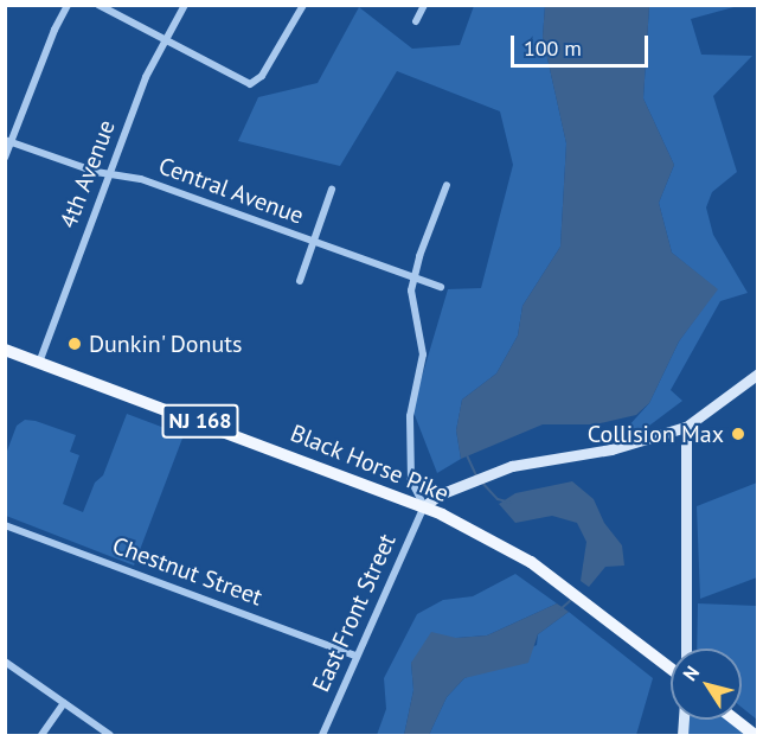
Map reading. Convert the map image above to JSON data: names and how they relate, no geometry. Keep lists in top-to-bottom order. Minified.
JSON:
{"streets":{"main road":["NJ 168","Black Horse Pike"],"street":["4th Avenue","Central Avenue","Chestnut Street","East Front Street"]},"crossings":[["4th Avenue","Central Avenue"],["4th Avenue","Black Horse Pike"],["Black Horse Pike","East Front Street"],["Chestnut Street","East Front Street"]],"places":["Dunkin' Donuts","Collision Max"],"scale_bar":"100 m","north":"top left"}
